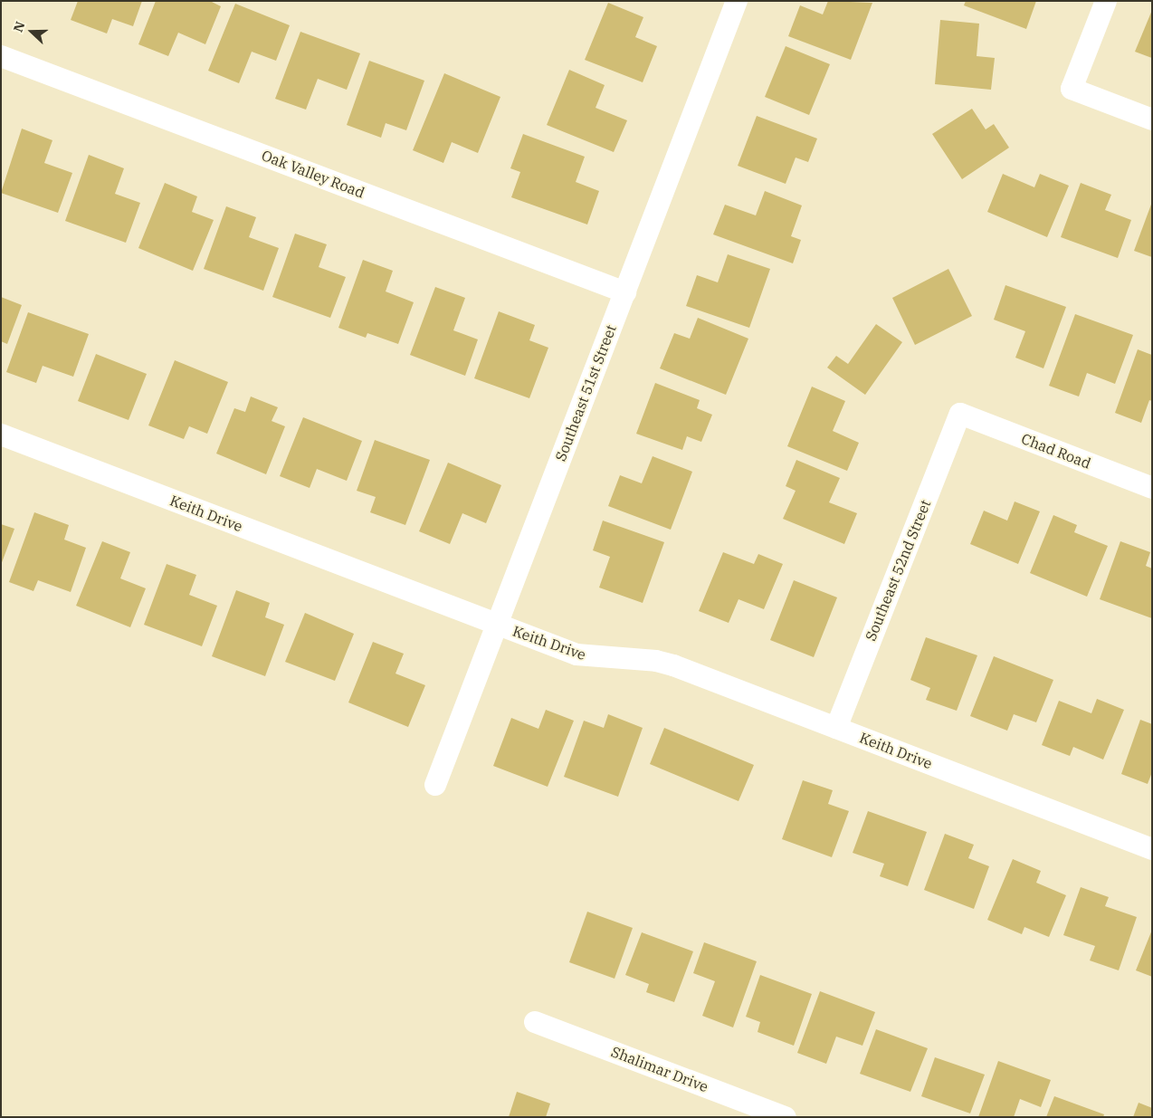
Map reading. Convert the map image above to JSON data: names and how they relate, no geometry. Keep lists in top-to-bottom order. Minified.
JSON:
{"streets":{"street":["Oak Valley Road","Southeast 51st Street","Chad Road","Keith Drive","Southeast 52nd Street","Shalimar Drive"]},"crossings":[["Oak Valley Road","Southeast 51st Street"],["Southeast 51st Street","Keith Drive"],["Chad Road","Southeast 52nd Street"],["Keith Drive","Southeast 52nd Street"]],"north":"left"}
